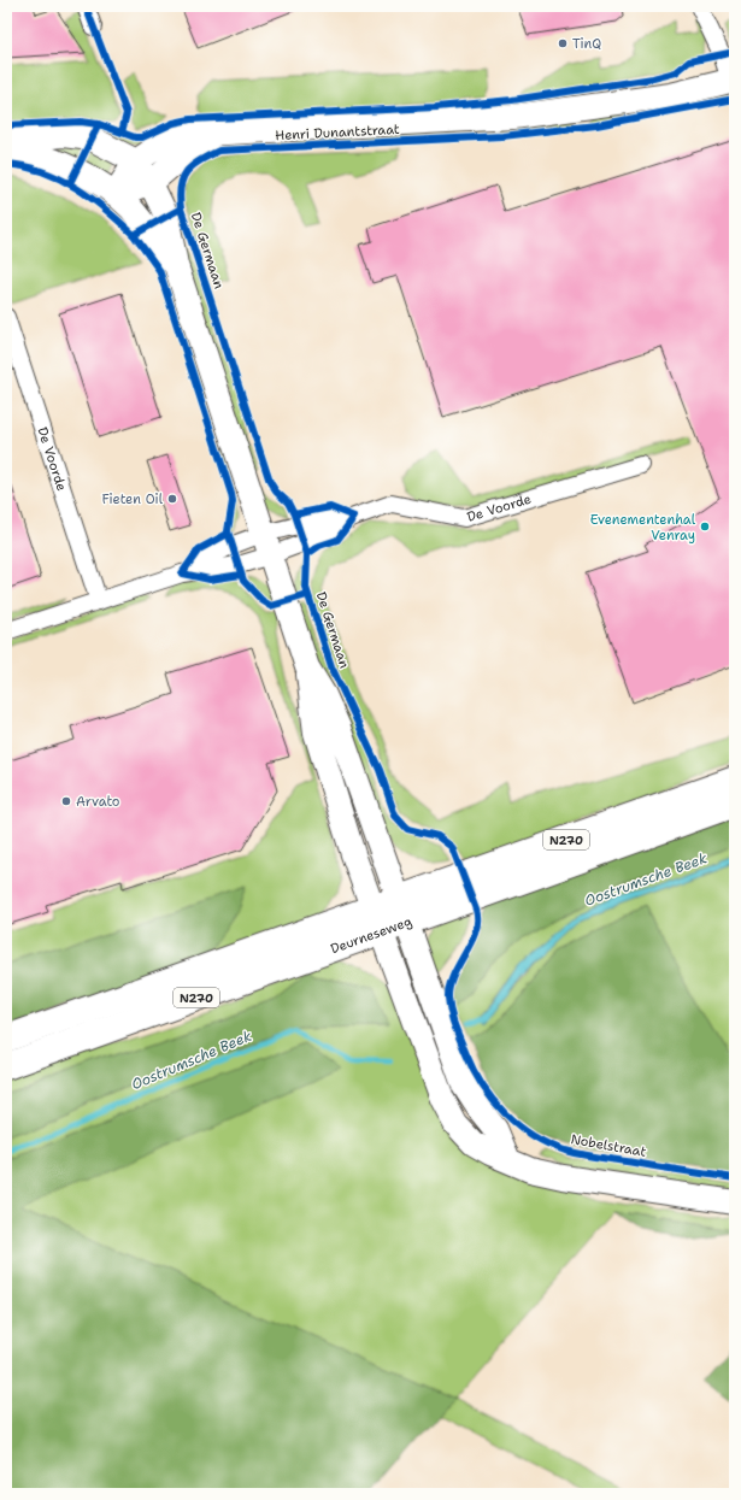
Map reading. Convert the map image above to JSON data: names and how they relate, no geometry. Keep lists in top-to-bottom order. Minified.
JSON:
{"streets":{"main road":["N270","Deurneseweg"],"street":["Henri Dunantstraat","De Voorde"],"cycle path":["De Germaan"]},"water":["Oostrumsche Beek"],"places":["TinQ","Fieten Oil","Evenementenhal Venray","Arvato"]}
